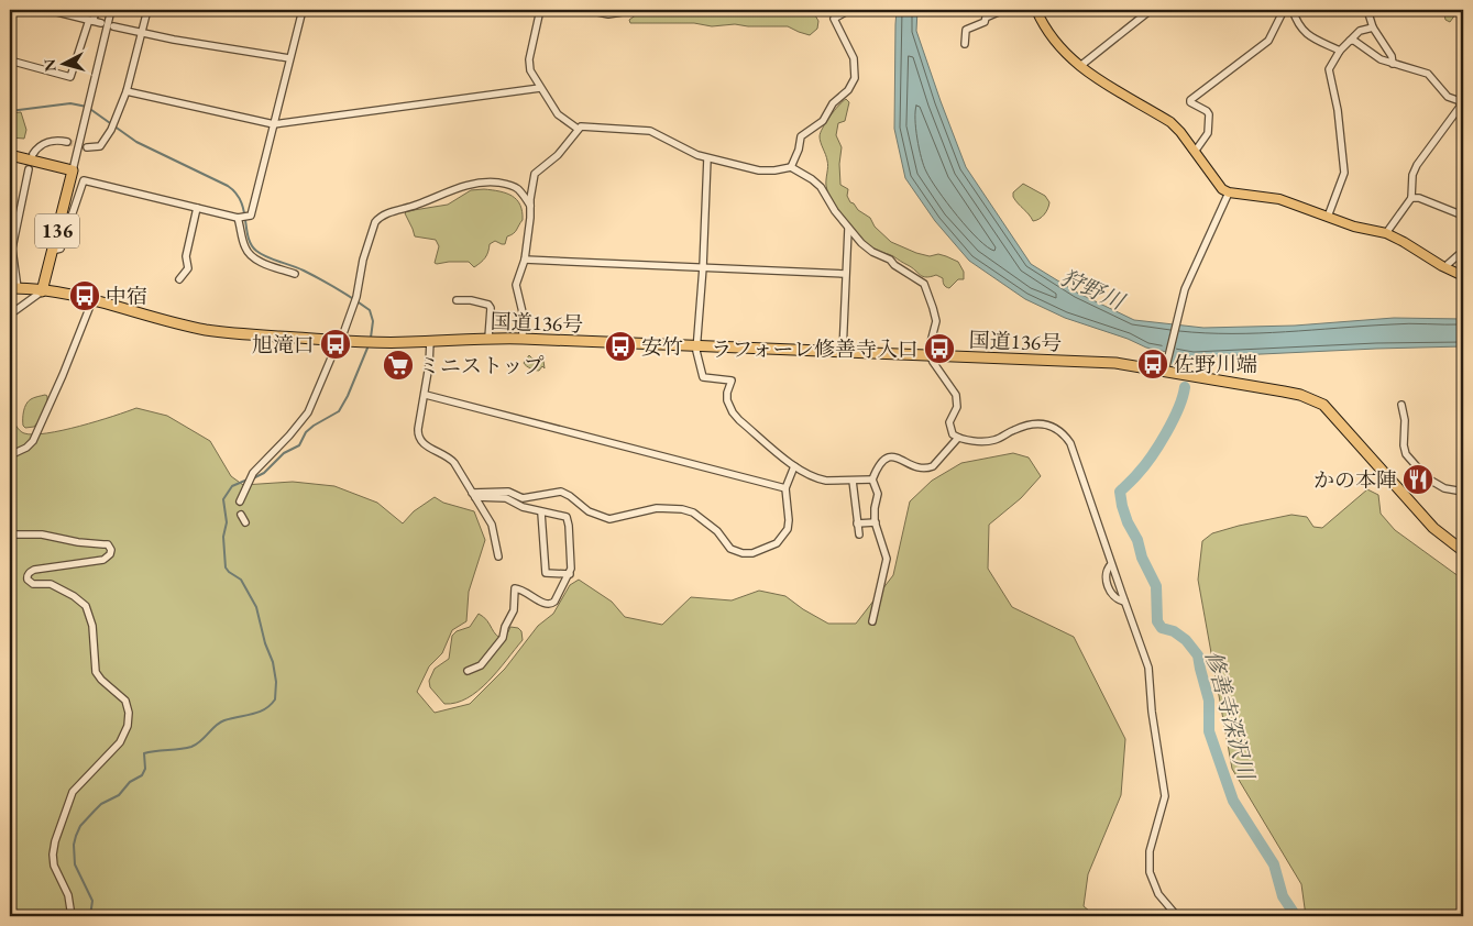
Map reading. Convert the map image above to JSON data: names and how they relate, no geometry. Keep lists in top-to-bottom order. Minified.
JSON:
{"streets":{"highway":["136","国道136号"]},"crossings":[["136","国道136号"]],"water":["狩野川","修善寺深沢川"],"places":{"bus stop":["中宿","旭滝口","安竹","ラフォーレ修善寺入口","佐野川端"],"supermarket":["ミニストップ"],"restaurant":["かの本陣"]},"north":"left"}
